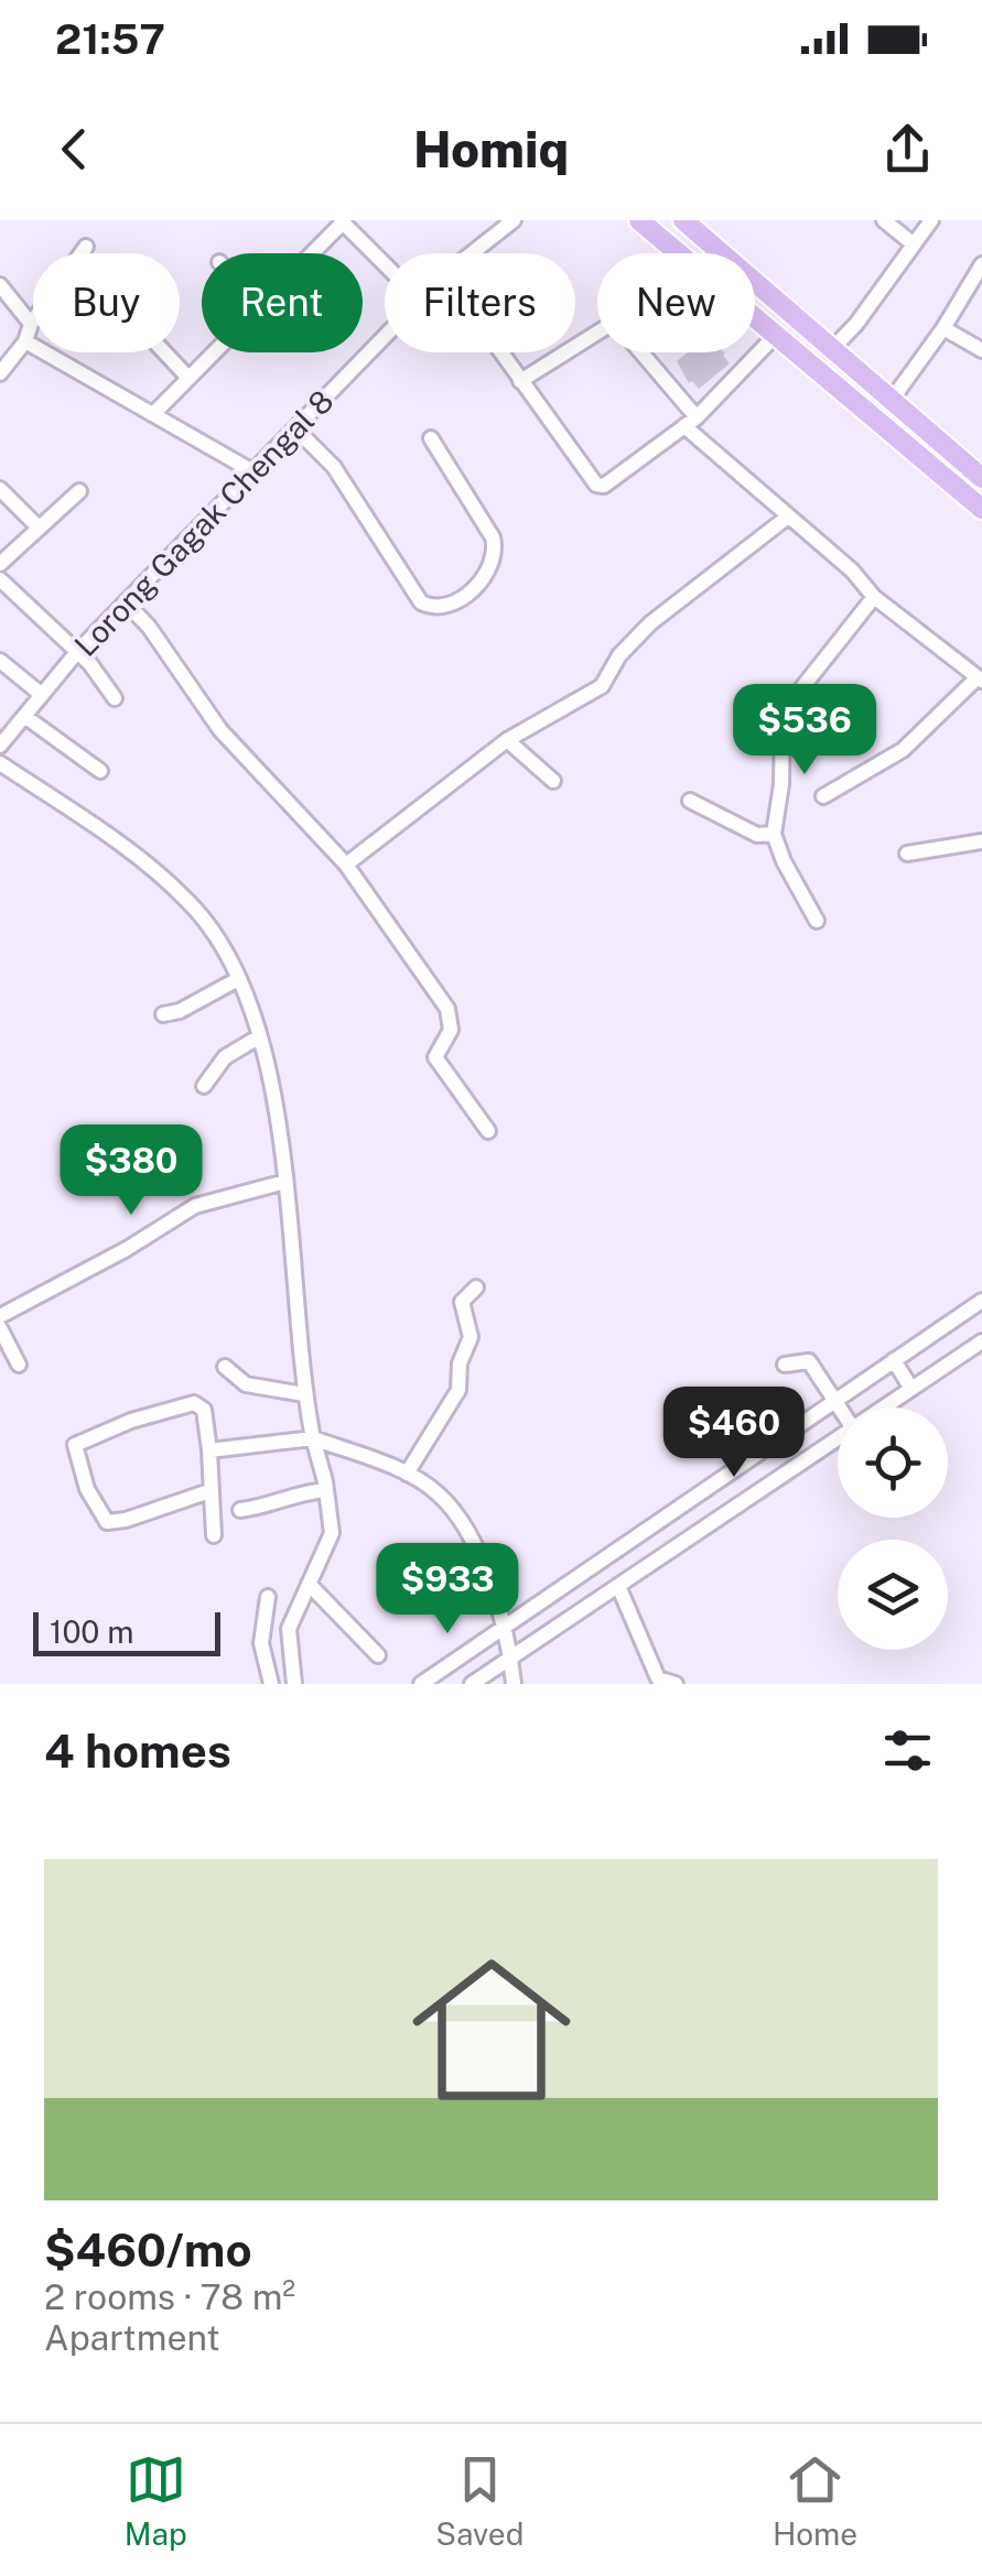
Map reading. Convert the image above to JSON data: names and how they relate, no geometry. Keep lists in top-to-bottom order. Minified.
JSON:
{"streets":{"street":["Lorong Gagak Chengal 8"]},"scale_bar":"100 m","page":{"status":"21:57","header":"Homiq","chip":["Buy","Rent","Filters","New"],"price":["$536","$380","$460","$933"],"scale":"100 m","heading":"4 homes","list":[{"name":"$460/mo","note":"2 rooms · 78 m² · Apartment"}],"tabs":["Map","Saved","Home"]}}
